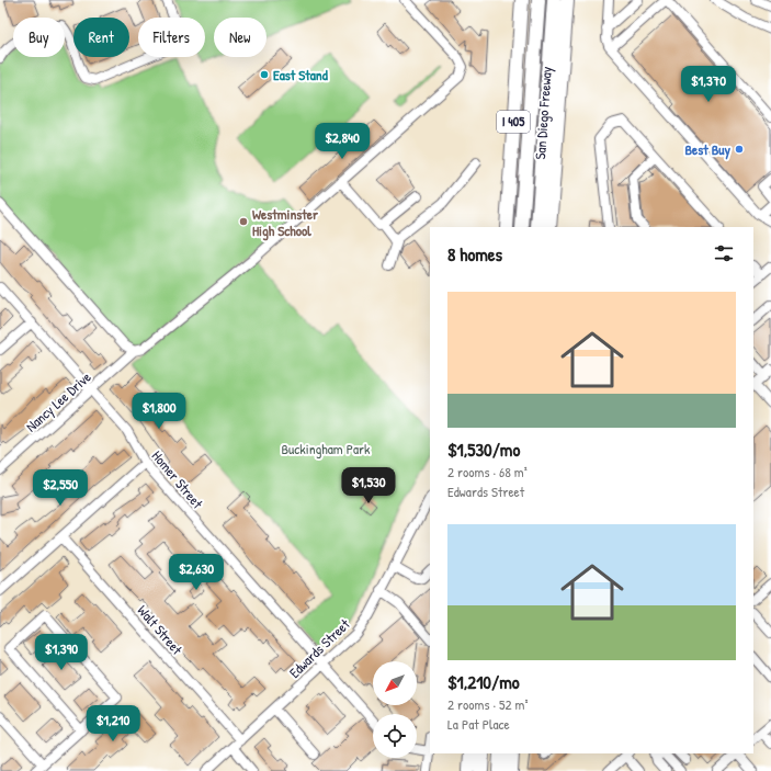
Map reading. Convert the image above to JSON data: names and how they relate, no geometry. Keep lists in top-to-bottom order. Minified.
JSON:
{"streets":{"highway":["San Diego Freeway","I 405"],"street":["Nancy Lee Drive","Homer Street","Walt Street","Edwards Street"]},"crossings":[["Nancy Lee Drive","Homer Street"],["Homer Street","Edwards Street"],["Walt Street","Edwards Street"]],"parks":["Buckingham Park"],"places":["East Stand","Best Buy","Westminster High School"],"north":"bottom left","page":{"chip":["Buy","Rent","Filters","New"],"price":["$1,370","$2,840","$1,800","$1,530","$2,550","$2,630","$1,390","$1,210"],"heading":"8 homes","list":[{"name":"$1,530/mo","note":"2 rooms · 68 m² · Edwards Street"},{"name":"$1,210/mo","note":"2 rooms · 52 m² · La Pat Place"}]}}
